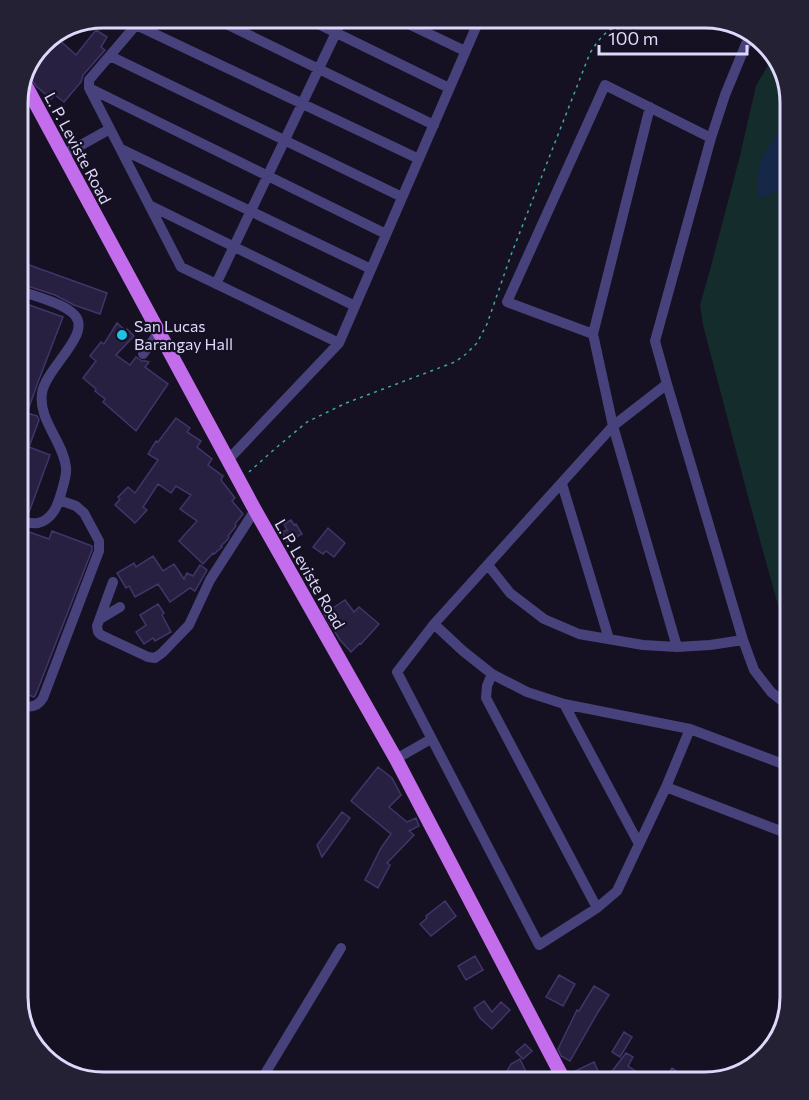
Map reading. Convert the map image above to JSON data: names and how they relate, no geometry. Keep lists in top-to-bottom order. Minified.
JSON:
{"streets":{"main road":["L. P. Leviste Road"]},"places":["San Lucas Barangay Hall"],"scale_bar":"100 m"}
